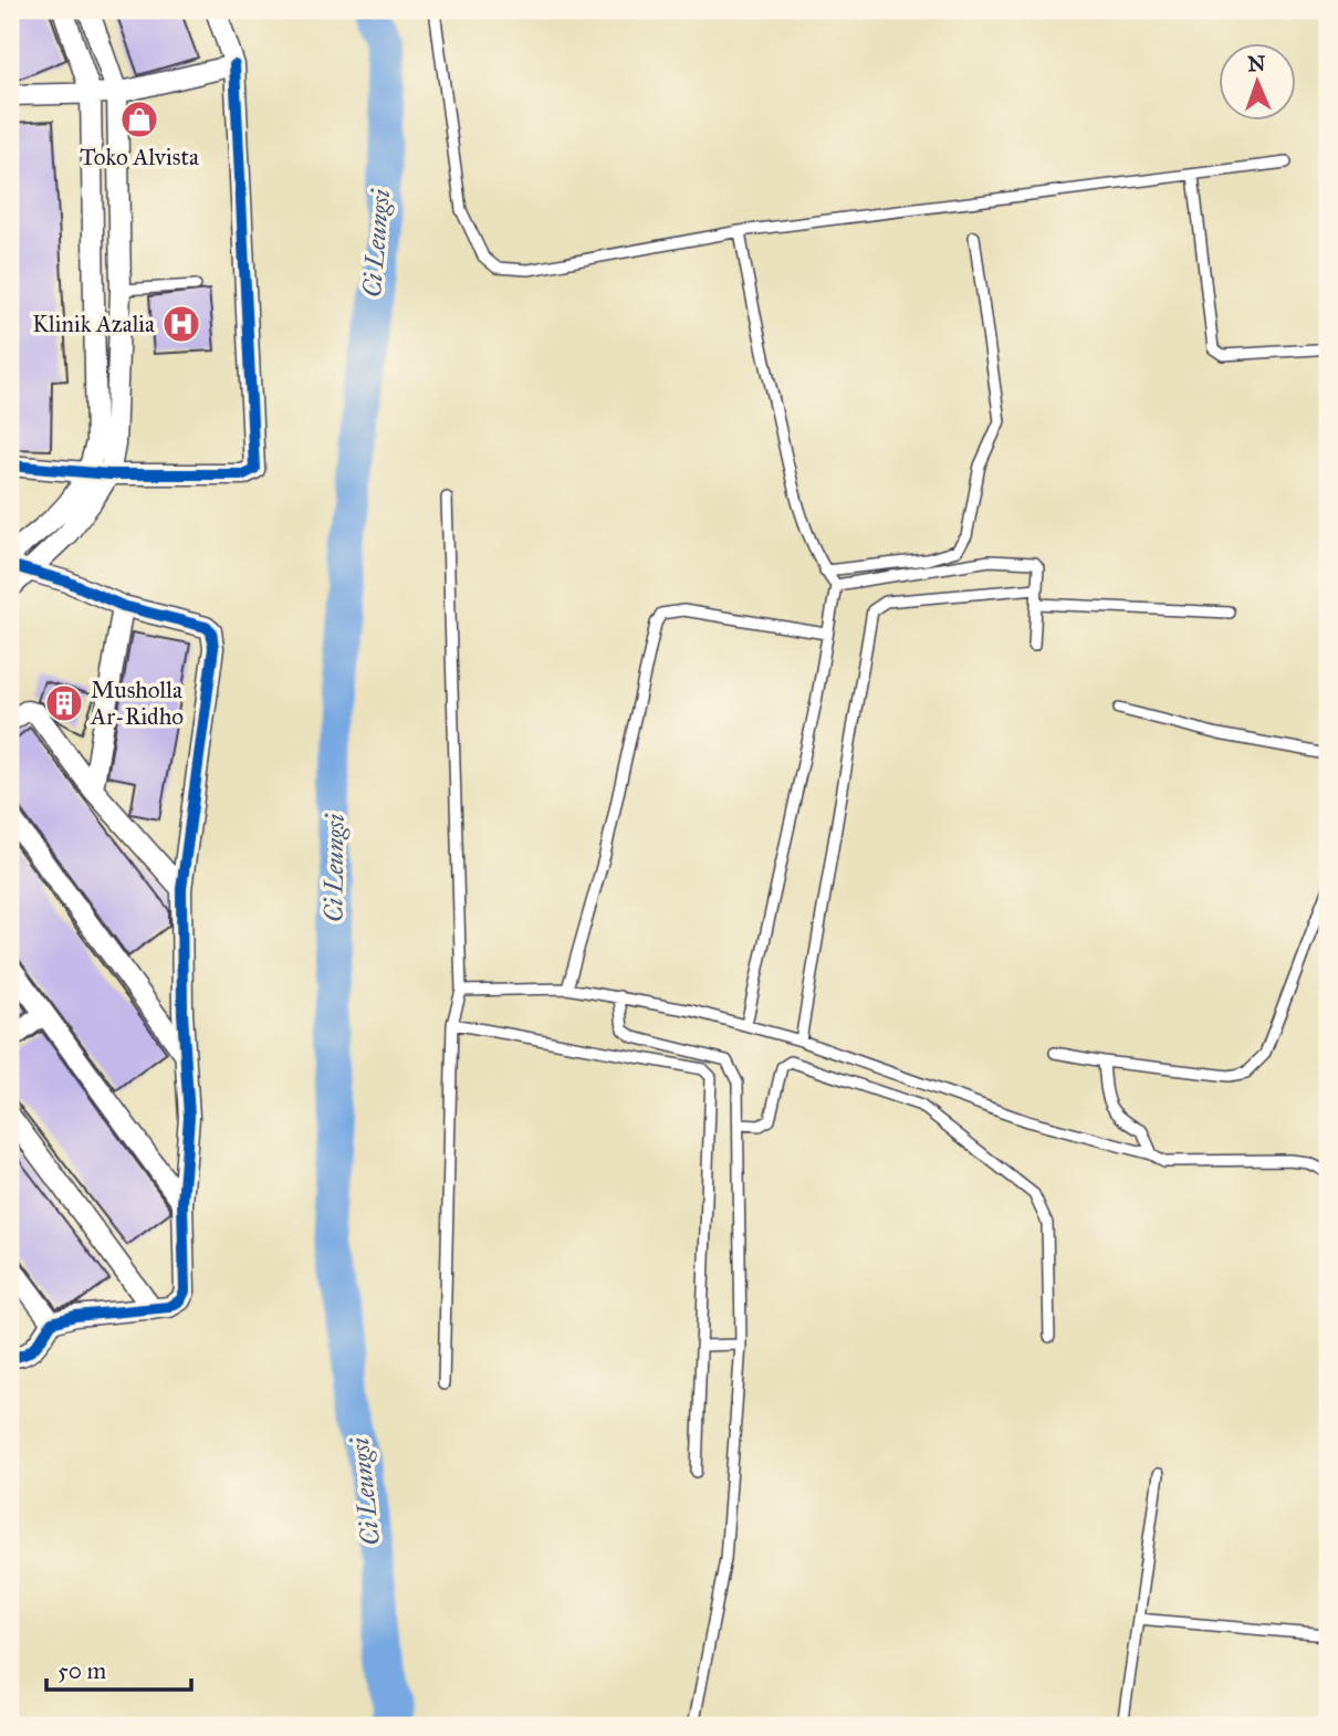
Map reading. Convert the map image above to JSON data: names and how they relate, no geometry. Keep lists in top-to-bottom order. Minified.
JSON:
{"water":["Ci Leungsi"],"places":{"shop":["Toko Alvista"],"hospital":["Klinik Azalia"],"building":["Musholla Ar-Ridho"]},"scale_bar":"50 m","north":"top"}
